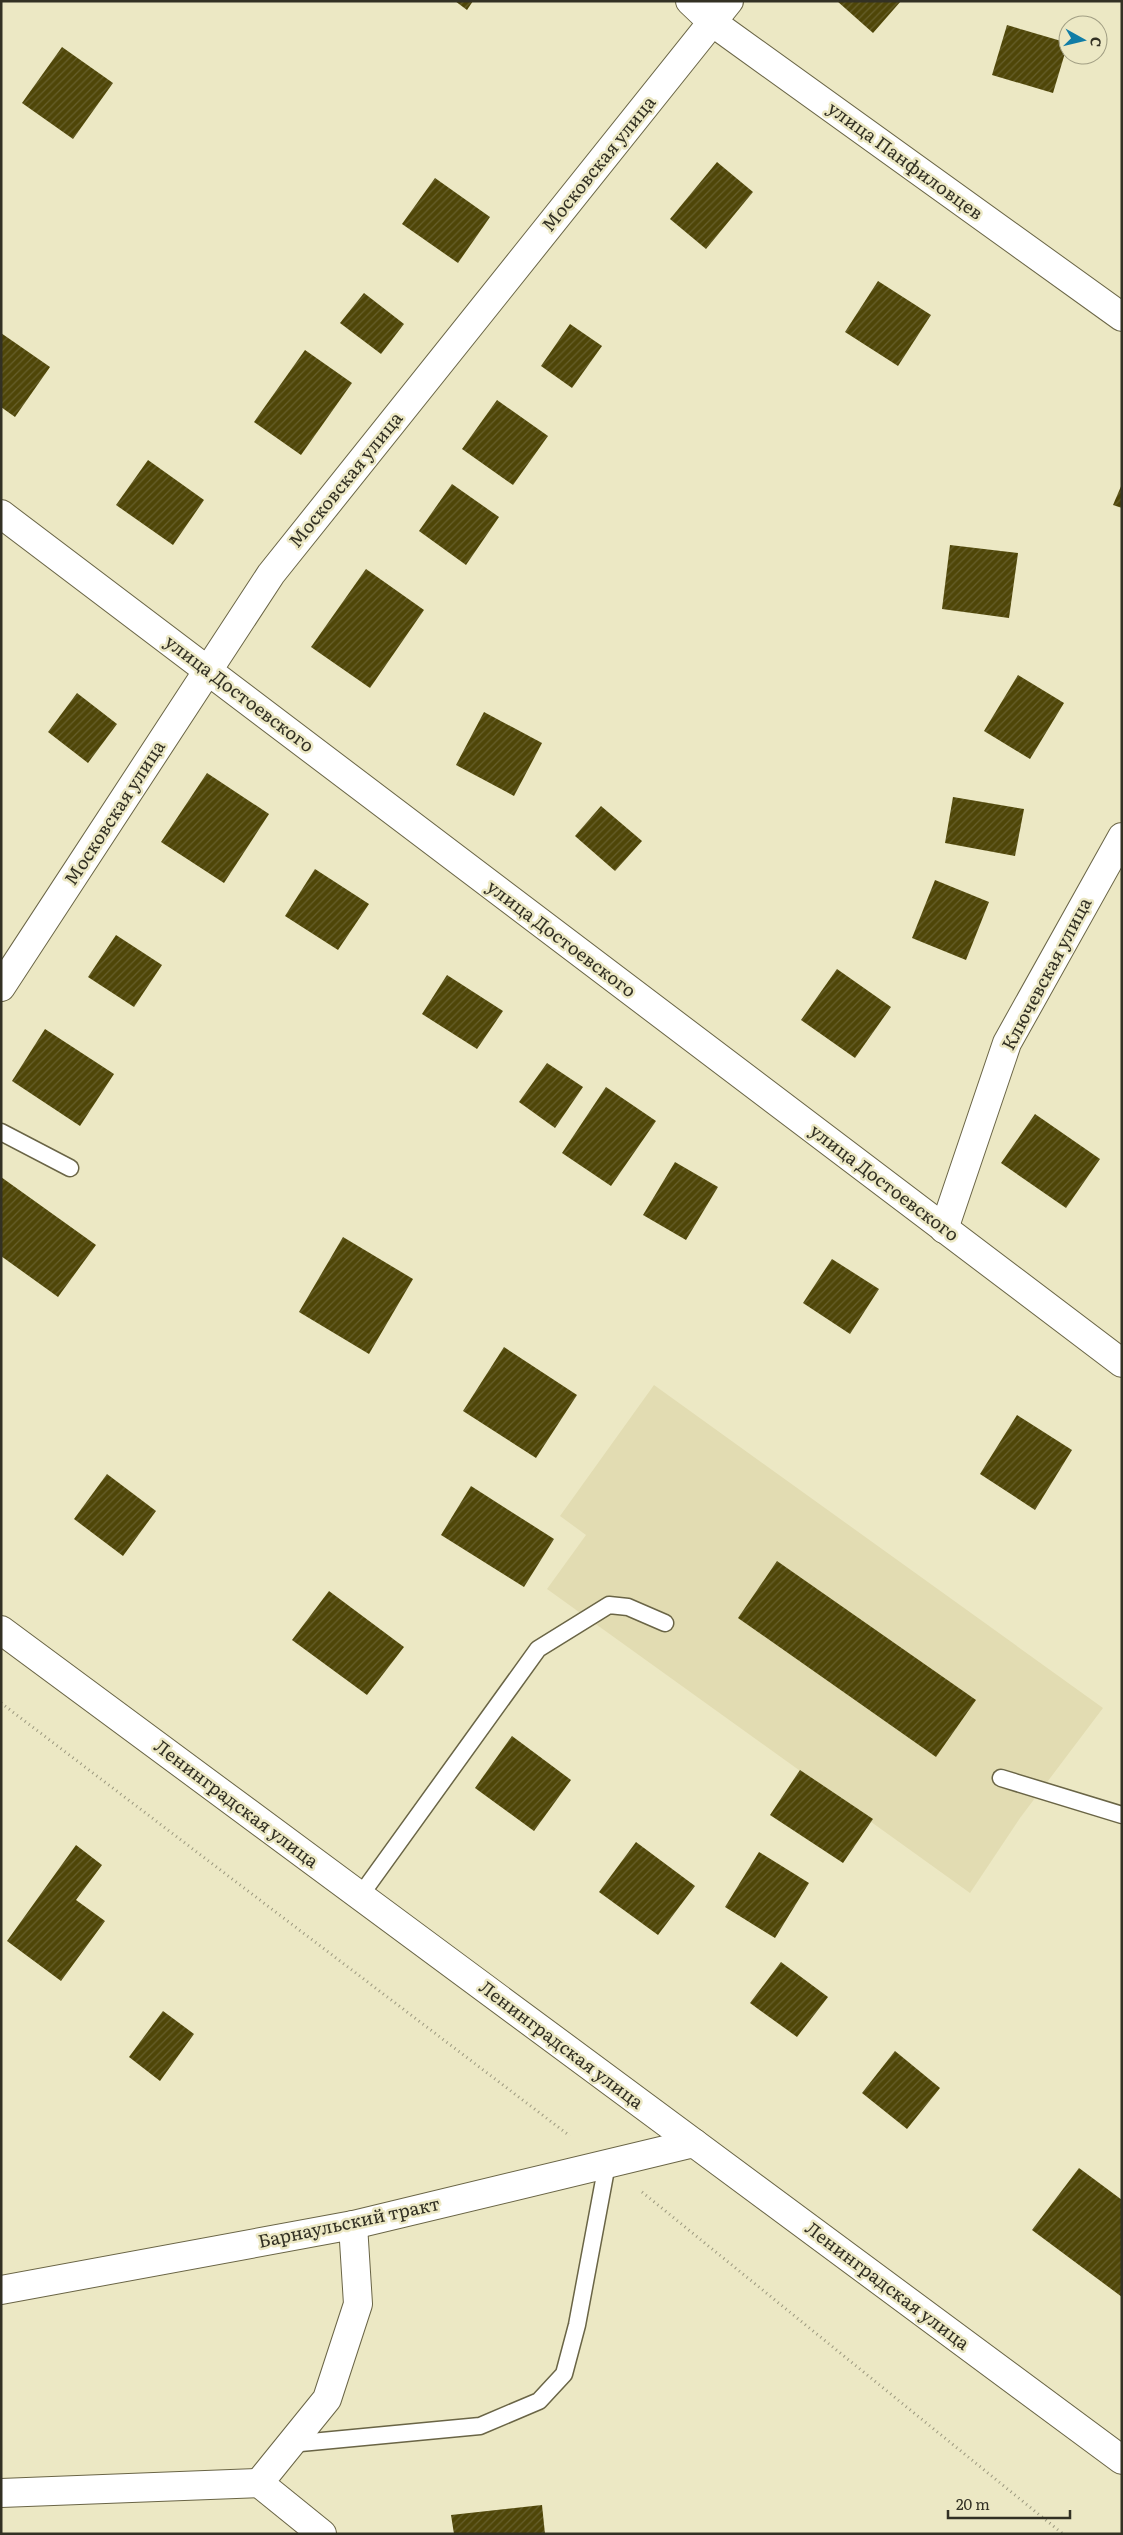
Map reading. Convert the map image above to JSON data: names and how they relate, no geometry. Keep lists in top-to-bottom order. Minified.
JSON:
{"streets":{"street":["улица Панфиловцев","Московская улица","улица Достоевского","Ключевская улица","Ленинградская улица","Барнаульский тракт"]},"crossings":[["улица Панфиловцев","Московская улица"],["Московская улица","улица Достоевского"],["улица Достоевского","Ключевская улица"],["Ленинградская улица","Барнаульский тракт"]],"scale_bar":"20 m","north":"right"}
